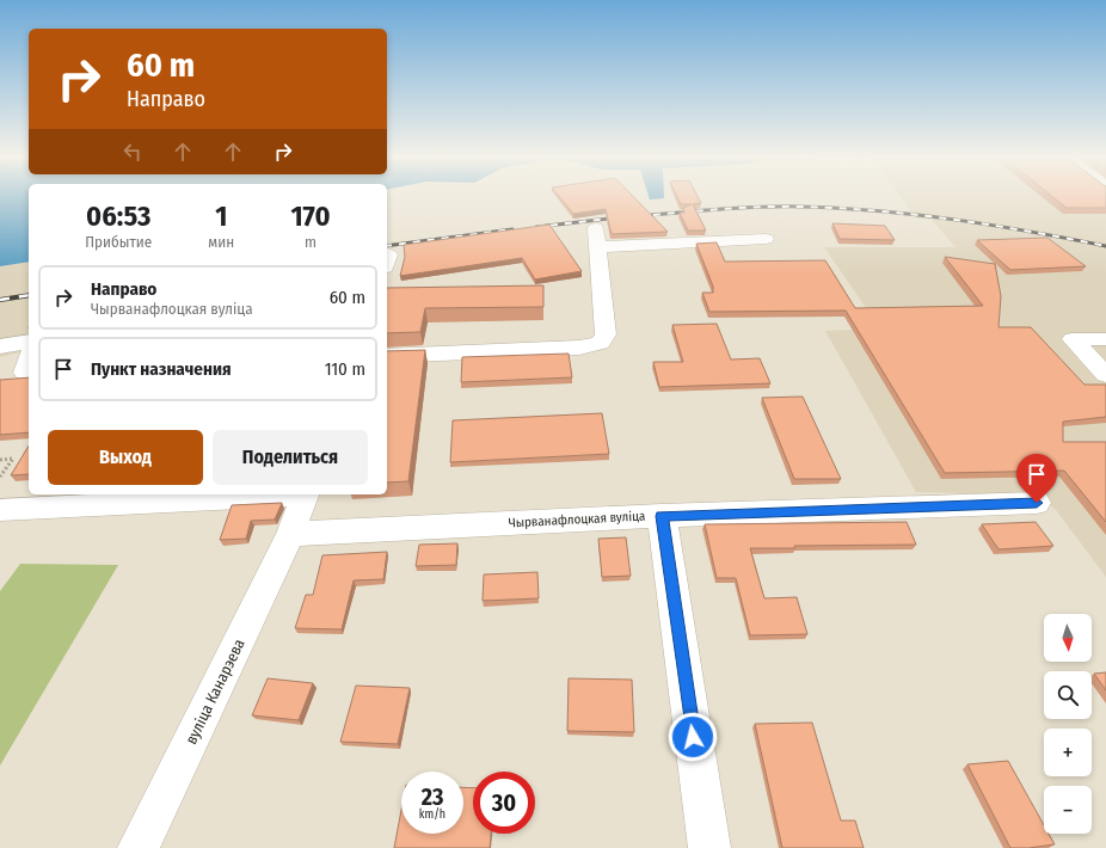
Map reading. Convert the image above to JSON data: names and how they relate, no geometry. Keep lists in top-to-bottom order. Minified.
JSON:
{"streets":{"street":["Чырванафлоцкая вуліца","вуліца Канарэева"]},"crossings":[["Чырванафлоцкая вуліца","вуліца Канарэева"]],"north":"bottom","page":{"turn":["60 m","Направо"],"eta":["06:53","Прибытие","1","мин","170","m"],"list":[{"name":"Направо","note":"Чырванафлоцкая вуліца","value":"60 m"},{"name":"Пункт назначения","value":"110 m"}],"buttons":["Выход","Поделиться"],"map_buttons":["+","−"],"speed":"23 km/h","limit":"30"}}
